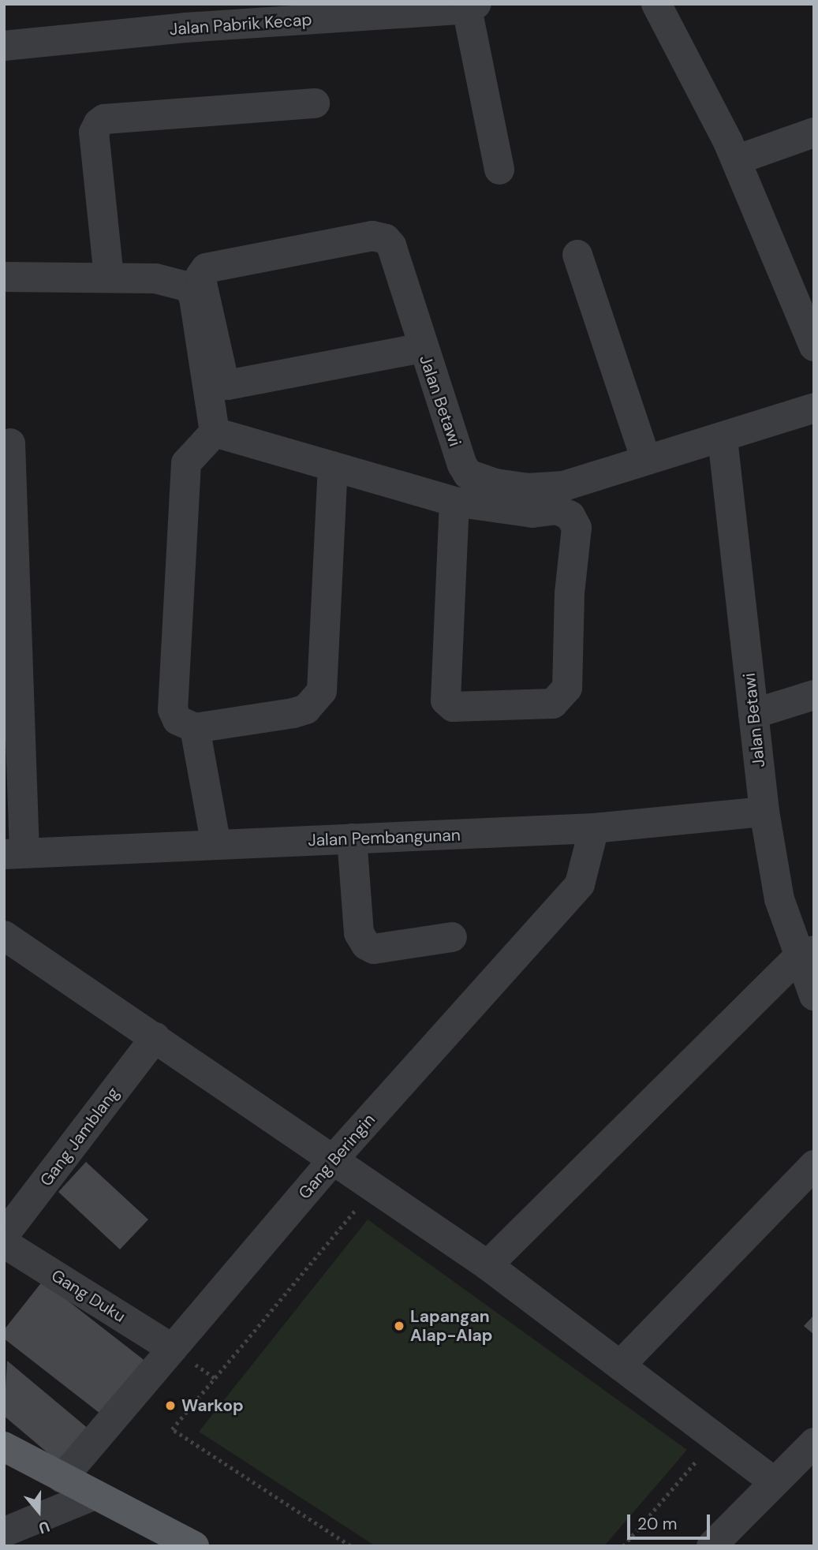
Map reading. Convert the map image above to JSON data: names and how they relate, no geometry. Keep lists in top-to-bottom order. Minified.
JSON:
{"streets":{"street":["Jalan Pabrik Kecap","Jalan Betawi","Jalan Pembangunan","Gang Jamblang","Gang Beringin","Gang Duku"]},"crossings":[["Jalan Betawi","Jalan Pembangunan"],["Jalan Pembangunan","Gang Beringin"],["Gang Beringin","Gang Duku"]],"places":["Lapangan Alap-Alap","Warkop"],"scale_bar":"20 m","north":"bottom"}
